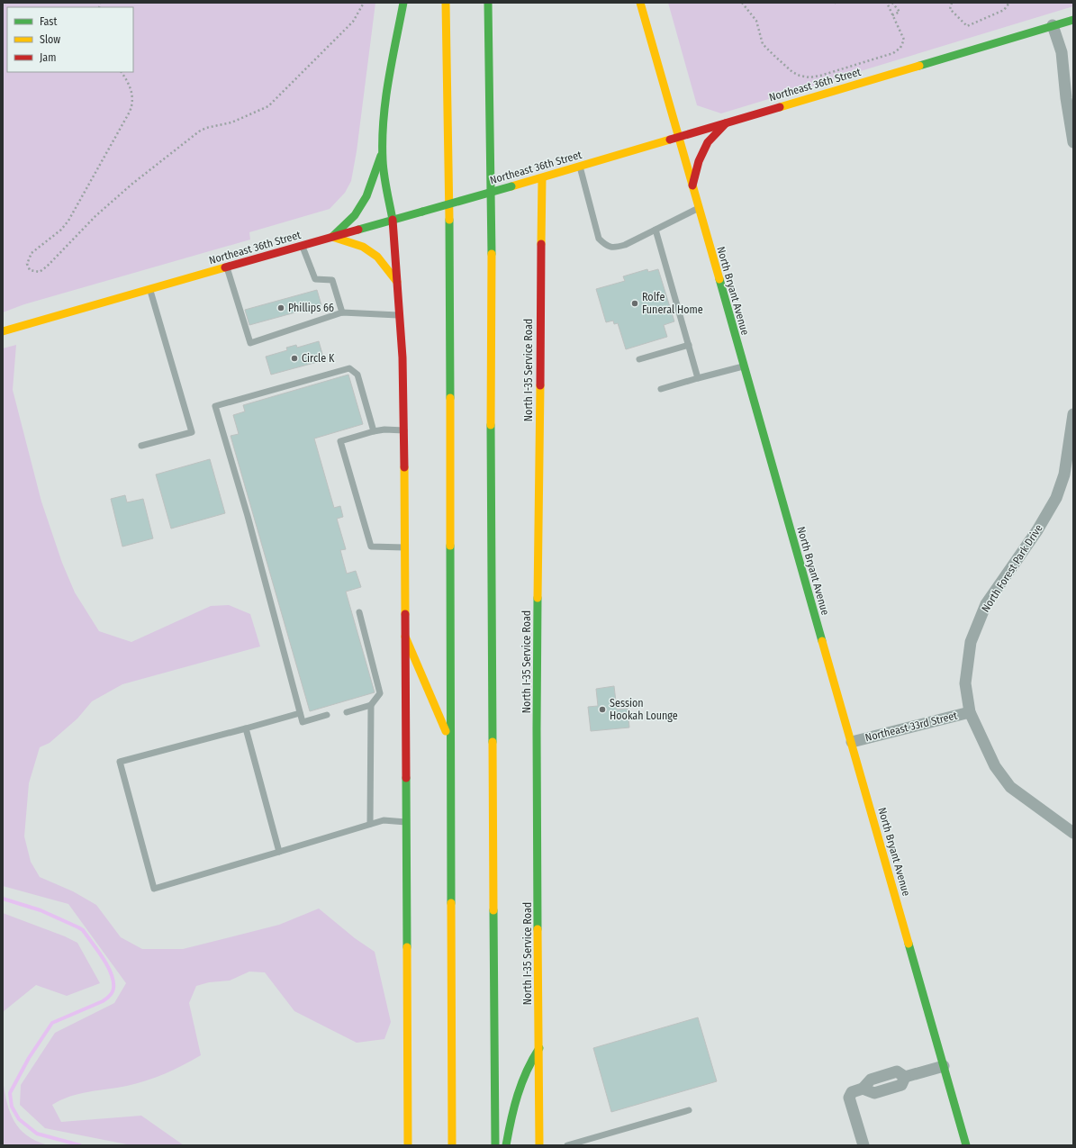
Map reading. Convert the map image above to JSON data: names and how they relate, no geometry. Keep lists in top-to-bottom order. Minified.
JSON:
{"streets":{"main road":["Northeast 36th Street","North Bryant Avenue","North I-35 Service Road"],"street":["North Forest Park Drive","Northeast 33rd Street"]},"crossings":[["Northeast 36th Street","North Bryant Avenue"],["Northeast 36th Street","North I-35 Service Road"],["North Bryant Avenue","Northeast 33rd Street"],["North Forest Park Drive","Northeast 33rd Street"]],"places":["Rolfe Funeral Home","Phillips 66","Circle K","Session Hookah Lounge"],"legend":["Fast","Slow","Jam"]}
